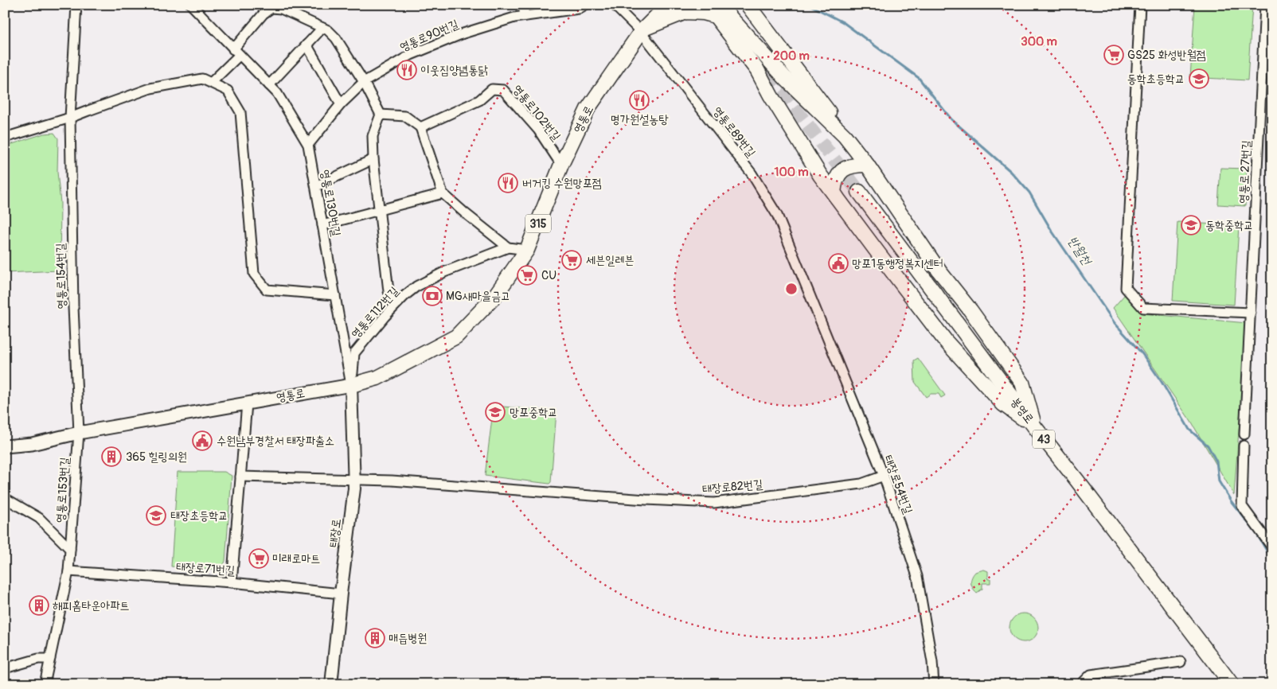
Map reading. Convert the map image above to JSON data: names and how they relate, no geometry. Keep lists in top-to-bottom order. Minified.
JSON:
{"streets":{"main road":["영통로","315","봉영로","43"],"street":["영통로90번길","영통로102번길","영통로89번길","영통로 27번길","영통로130번길","영통로154번길","영통로112번길","태장로54번길","태장로82번길","영통로153번길","태장로","태장로71번길"]},"crossings":[["영통로90번길","영통로130번길"],["영통로102번길","영통로"],["영통로","영통로89번길"],["영통로","영통로130번길"],["영통로","영통로154번길"],["영통로","영통로112번길"],["영통로","영통로153번길"],["영통로","태장로"],["영통로89번길","태장로54번길"],["영통로130번길","영통로112번길"],["영통로130번길","태장로"],["영통로154번길","영통로153번길"],["영통로112번길","태장로"],["태장로54번길","태장로82번길"],["태장로82번길","태장로"],["영통로153번길","태장로71번길"],["태장로","태장로71번길"]],"water":["반월천"],"places":{"supermarket":["GS25 화성반월점","세븐일레븐","CU","미래로마트"],"restaurant":["이웃집양념통닭","명가원설농탕","버거킹 수원망포점"],"school or university":["동학초등학교","동학중학교","망포중학교","태장초등학교"],"public building":["망포1동행정복지센터","수원남부경찰서 태장파출소"],"bank":["MG새마을금고"],"building":["365 힐링의원","해피홈타운아파트","매듭병원"]},"rings":["300 m","200 m","100 m"]}
